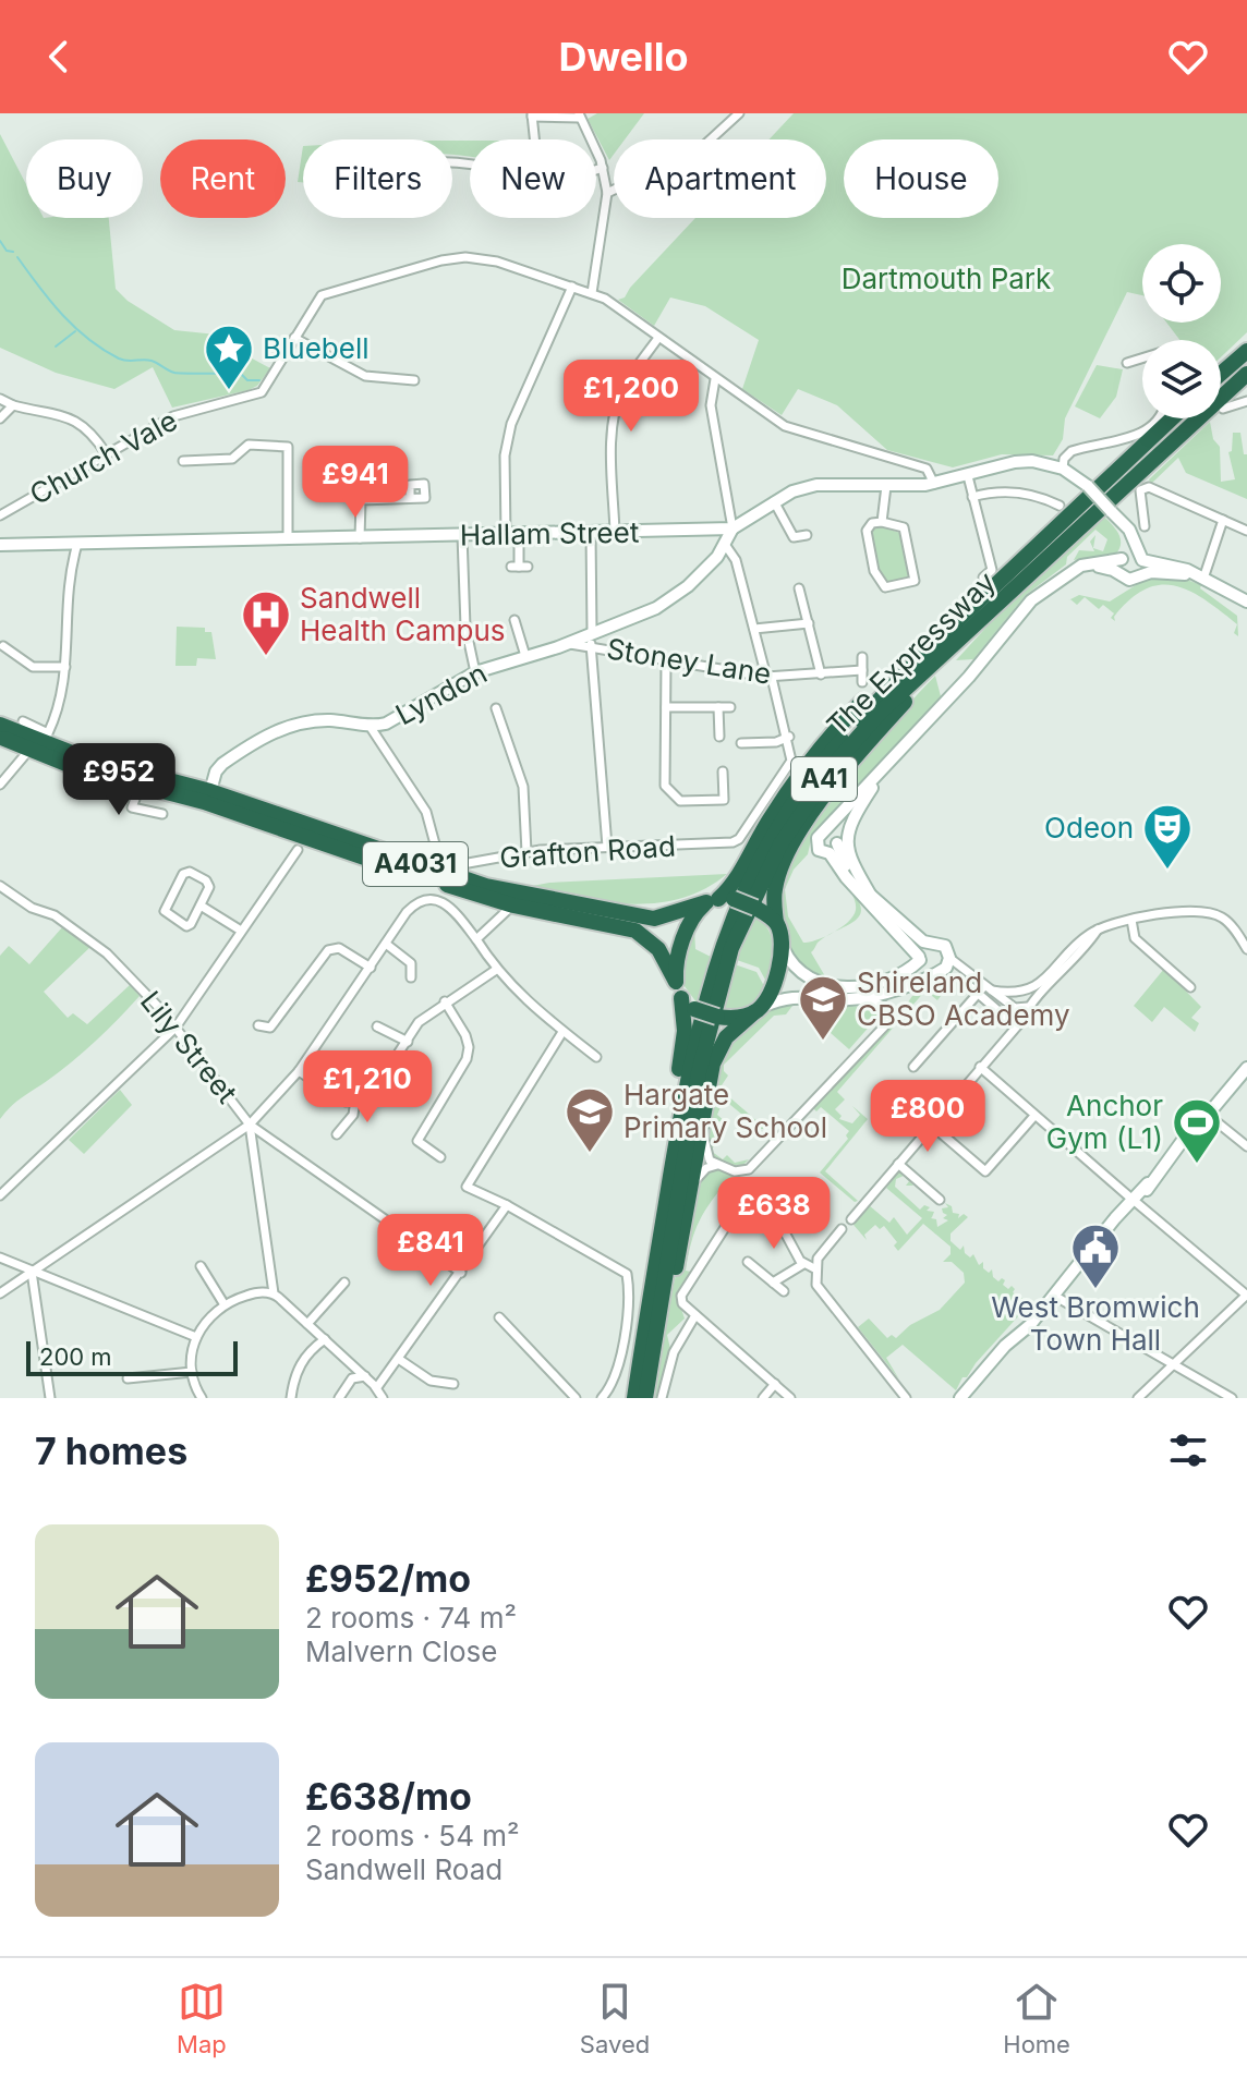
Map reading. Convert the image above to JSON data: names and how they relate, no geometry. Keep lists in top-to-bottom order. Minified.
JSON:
{"streets":{"highway":["The Expressway","A41","A4031"],"street":["Church Vale","Hallam Street","Stoney Lane","Lyndon","Grafton Road","Lily Street"]},"crossings":[["The Expressway","A41"],["Stoney Lane","Lyndon"],["Lyndon","Grafton Road"],["Lyndon","A4031"],["A41","A4031"]],"parks":["Dartmouth Park"],"places":{"place":["Bluebell"],"hospital":["Sandwell Health Campus"],"theatre":["Odeon"],"school or university":["Shireland CBSO Academy","Hargate Primary School"],"sports":["Anchor Gym (L1)"],"public building":["West Bromwich Town Hall"]},"scale_bar":"200 m","page":{"header":"Dwello","chip":["Buy","Rent","Filters","New","Apartment","House"],"price":["£1,200","£941","£952","£1,210","£800","£638","£841"],"scale":"200 m","heading":"7 homes","list":[{"name":"£952/mo","note":"2 rooms · 74 m² · Malvern Close"},{"name":"£638/mo","note":"2 rooms · 54 m² · Sandwell Road"}],"tabs":["Map","Saved","Home"]}}
